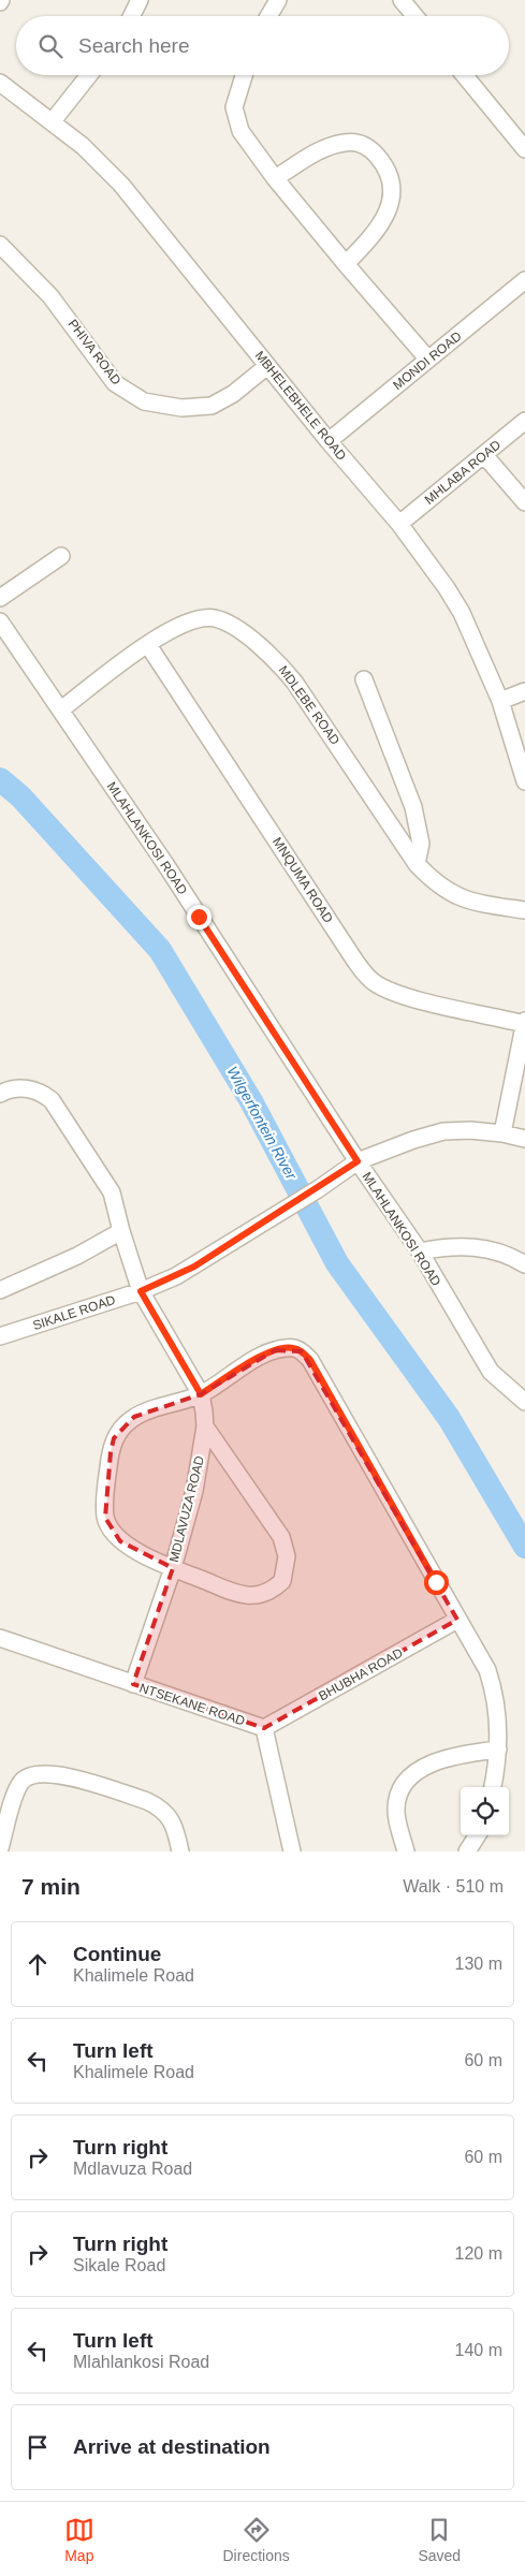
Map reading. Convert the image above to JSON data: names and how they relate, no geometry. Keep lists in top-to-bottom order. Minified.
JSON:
{"streets":{"street":["PHIVA ROAD","MONDI ROAD","MBHELEBHELE ROAD","MHLABA ROAD","MDLEBE ROAD","MLAHLANKOSI ROAD","MNQUMA ROAD","SIKALE ROAD","MDLAVUZA ROAD","BHUBHA ROAD","NTSEKANE ROAD"]},"crossings":[["PHIVA ROAD","MBHELEBHELE ROAD"],["MONDI ROAD","MBHELEBHELE ROAD"],["MBHELEBHELE ROAD","MHLABA ROAD"],["MDLEBE ROAD","MLAHLANKOSI ROAD"],["MDLEBE ROAD","MNQUMA ROAD"],["MLAHLANKOSI ROAD","SIKALE ROAD"],["SIKALE ROAD","MDLAVUZA ROAD"],["MDLAVUZA ROAD","NTSEKANE ROAD"],["BHUBHA ROAD","NTSEKANE ROAD"]],"water":["Wilgerfontein River"],"page":{"search":"Search here","heading":["7 min","Walk · 510 m"],"list":[["Continue","Khalimele Road","130 m"],["Turn left","Khalimele Road","60 m"],["Turn right","Mdlavuza Road","60 m"],["Turn right","Sikale Road","120 m"],["Turn left","Mlahlankosi Road","140 m"],"Arrive at destination"],"nav":["Map","Directions","Saved"]}}
